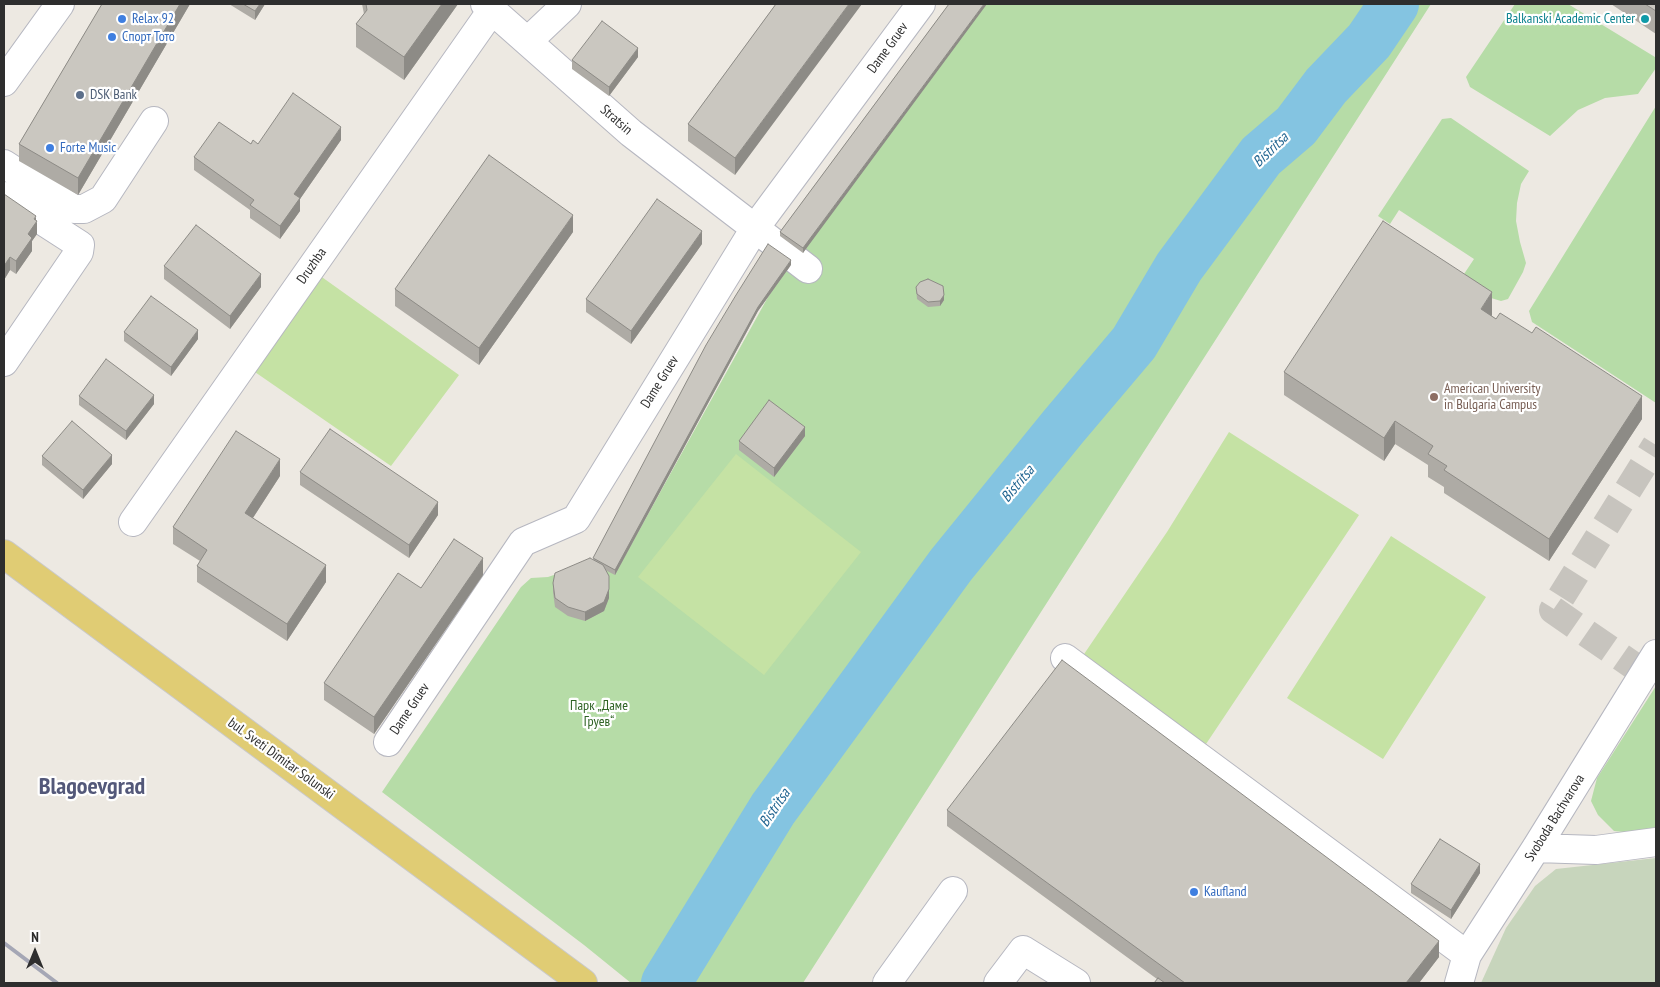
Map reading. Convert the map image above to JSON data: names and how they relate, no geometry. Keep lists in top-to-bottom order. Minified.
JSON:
{"streets":{"main road":["bul. Sveti Dimitar Solunski"],"street":["Dame Gruev","Stratsin","Druzhba","Svoboda Bachvarova"]},"crossings":[["Dame Gruev","Stratsin"],["Stratsin","Druzhba"]],"districts":["Blagoevgrad"],"water":["Bistritsa"],"parks":["Парк „Даме Груев“"],"places":["Relax 92","Balkanski Academic Center","Спорт Тото","DSK Bank","Forte Music","American University in Bulgaria Campus","Kaufland"],"north":"top"}
